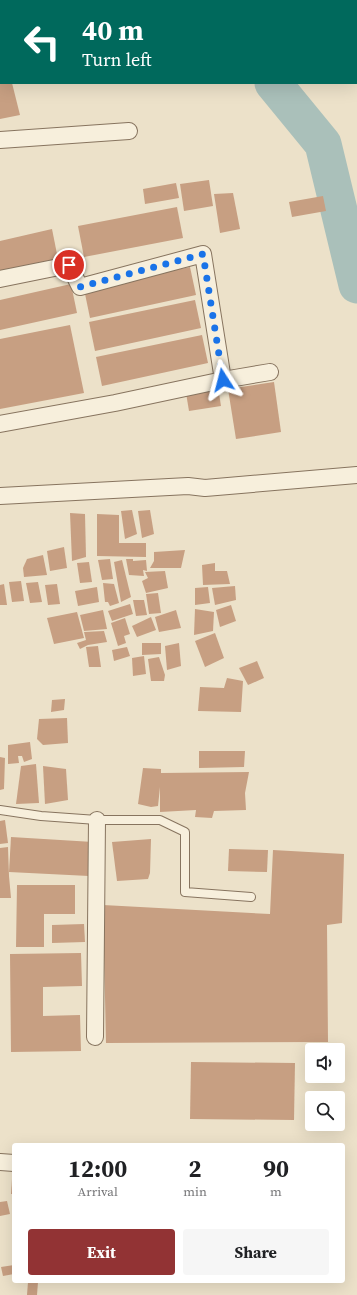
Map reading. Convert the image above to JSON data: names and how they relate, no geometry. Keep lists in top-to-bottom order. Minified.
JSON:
{"page":{"turn":["40 m","Turn left"],"eta":["12:00","Arrival","2","min","90","m"],"buttons":["Exit","Share"]}}
